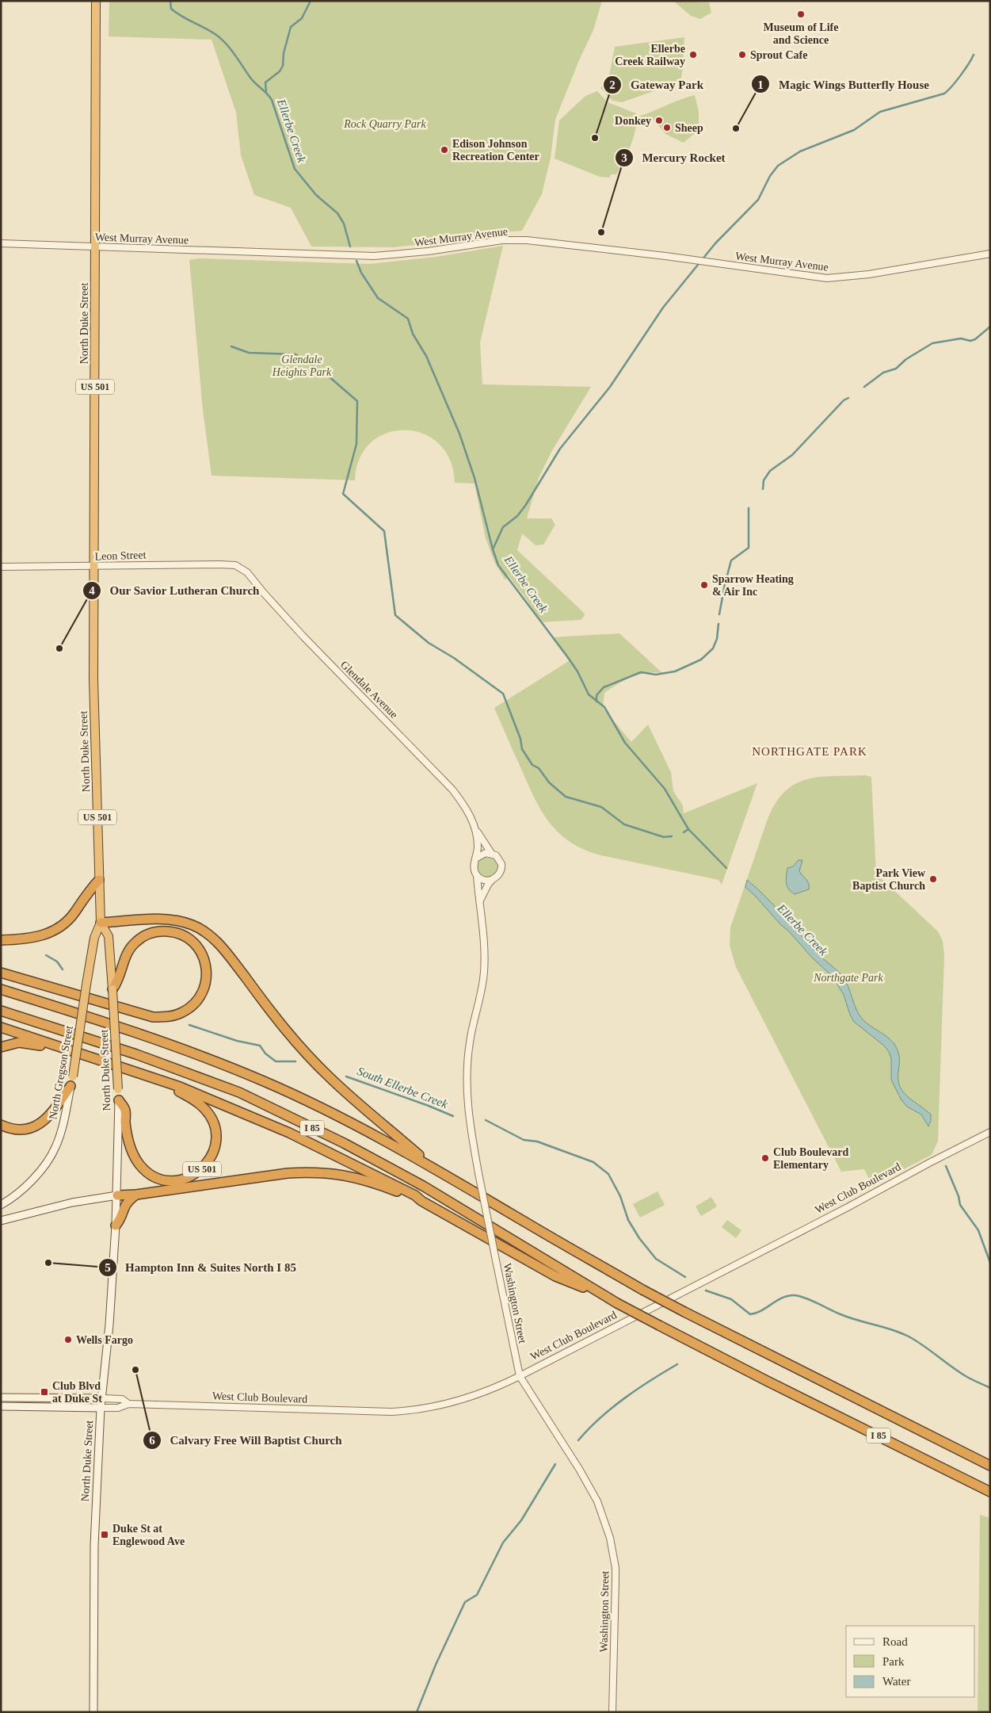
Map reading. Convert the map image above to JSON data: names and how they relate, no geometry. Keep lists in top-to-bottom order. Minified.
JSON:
{"streets":{"highway":["North Duke Street","US 501","North Gregson Street","I 85"],"main road":["West Club Boulevard"],"street":["West Murray Avenue","Leon Street","Glendale Avenue","Washington Street"]},"crossings":[["West Murray Avenue","North Duke Street"],["North Duke Street","US 501"],["North Duke Street","Leon Street"],["North Duke Street","North Gregson Street"],["North Duke Street","West Club Boulevard"],["Leon Street","Glendale Avenue"],["Glendale Avenue","Washington Street"],["West Club Boulevard","Washington Street"]],"districts":["NORTHGATE PARK"],"water":["Ellerbe Creek","South Ellerbe Creek"],"parks":["Rock Quarry Park","Glendale Heights Park","Northgate Park"],"places":{"other":["Museum of Life and Science","Ellerbe Creek Railway","Sprout Cafe","Donkey","Sheep","Magic Wings Butterfly House","Gateway Park","Edison Johnson Recreation Center","Mercury Rocket","Sparrow Heating & Air Inc","Our Savior Lutheran Church","Park View Baptist Church","Club Boulevard Elementary","Hampton Inn & Suites North I 85","Wells Fargo","Calvary Free Will Baptist Church"],"transit":["Club Blvd at Duke St","Duke St at Englewood Ave"]},"legend":["Road","Park","Water"]}
